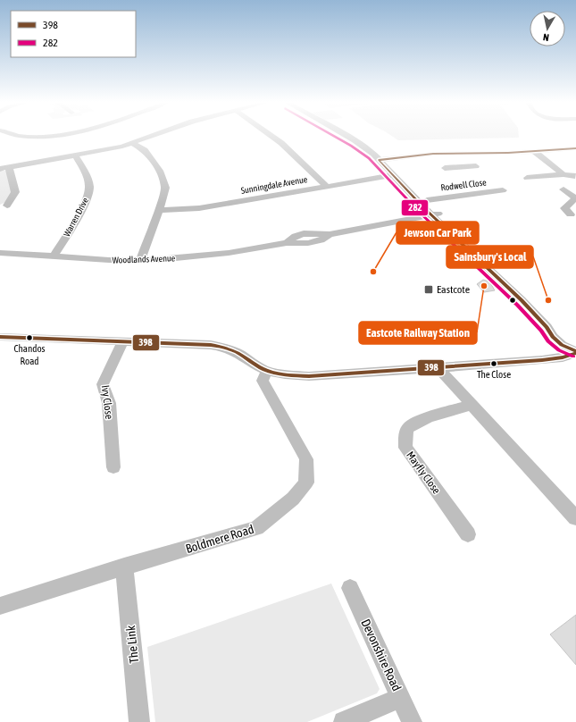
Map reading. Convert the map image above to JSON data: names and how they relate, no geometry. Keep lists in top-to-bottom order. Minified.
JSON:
{"streets":{"street":["Sunningdale Avenue","Rodwell Close","Warren Drive","Woodlands Avenue","Ivy Close","Mayfly Close","Boldmere Road","The Link","Devonshire Road"]},"crossings":[["Warren Drive","Woodlands Avenue"],["Boldmere Road","The Link"]],"places":{"other":["Jewson Car Park","Eastcote Railway Station","Sainsbury's Local","Chandos Road","The Close"],"transit":["Eastcote"]},"lines":["transit line 282","transit line 398"],"legend":["398","282"],"north":"bottom"}
